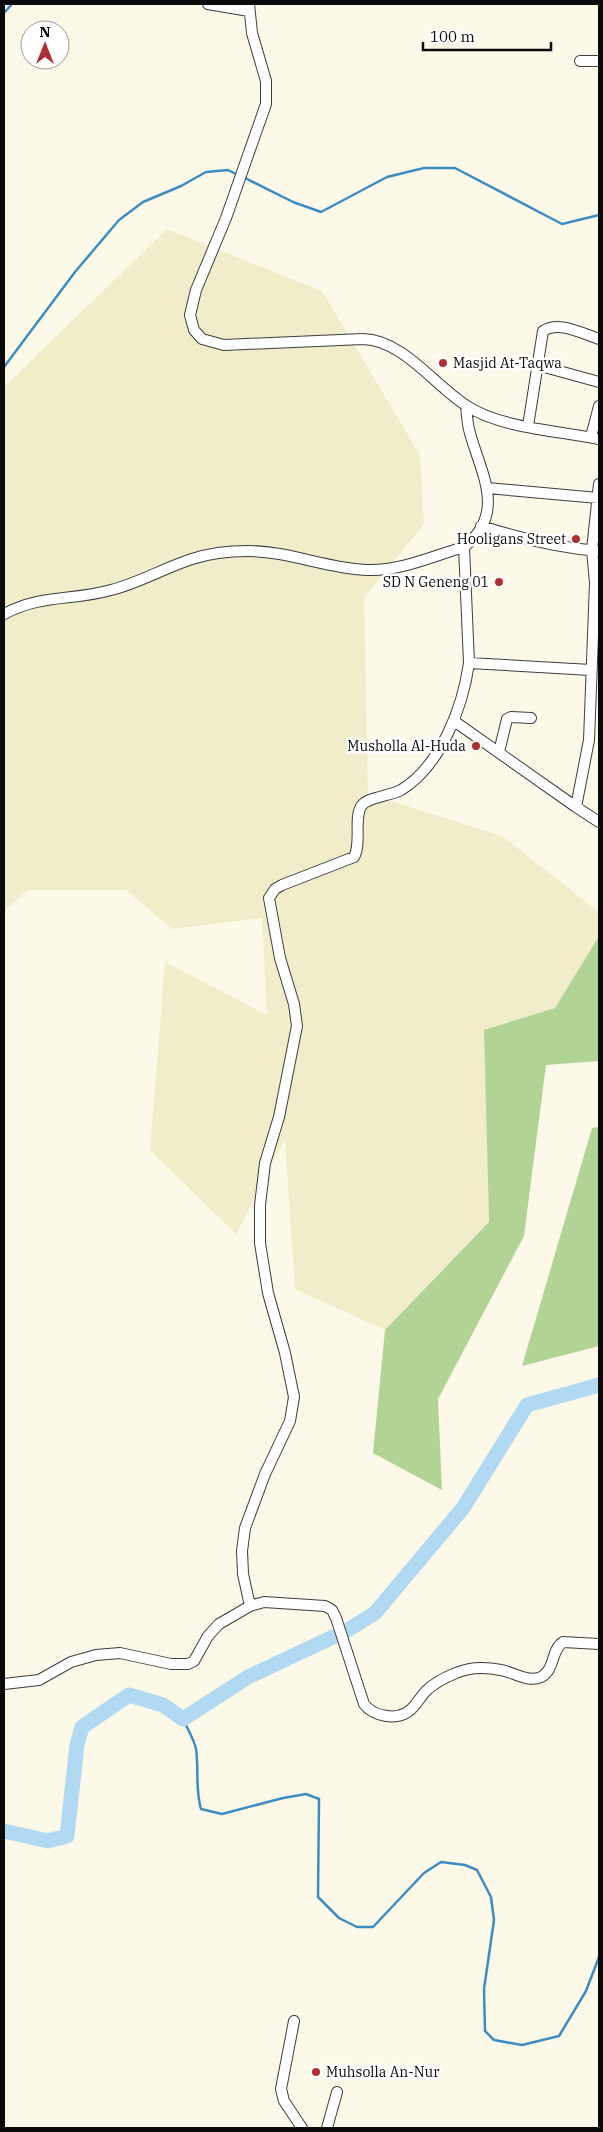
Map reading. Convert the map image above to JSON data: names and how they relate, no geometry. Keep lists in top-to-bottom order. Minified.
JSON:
{"places":["Masjid At-Taqwa","Hooligans Street","SD N Geneng 01","Musholla Al-Huda","Muhsolla An-Nur"],"scale_bar":"100 m","north":"top"}
